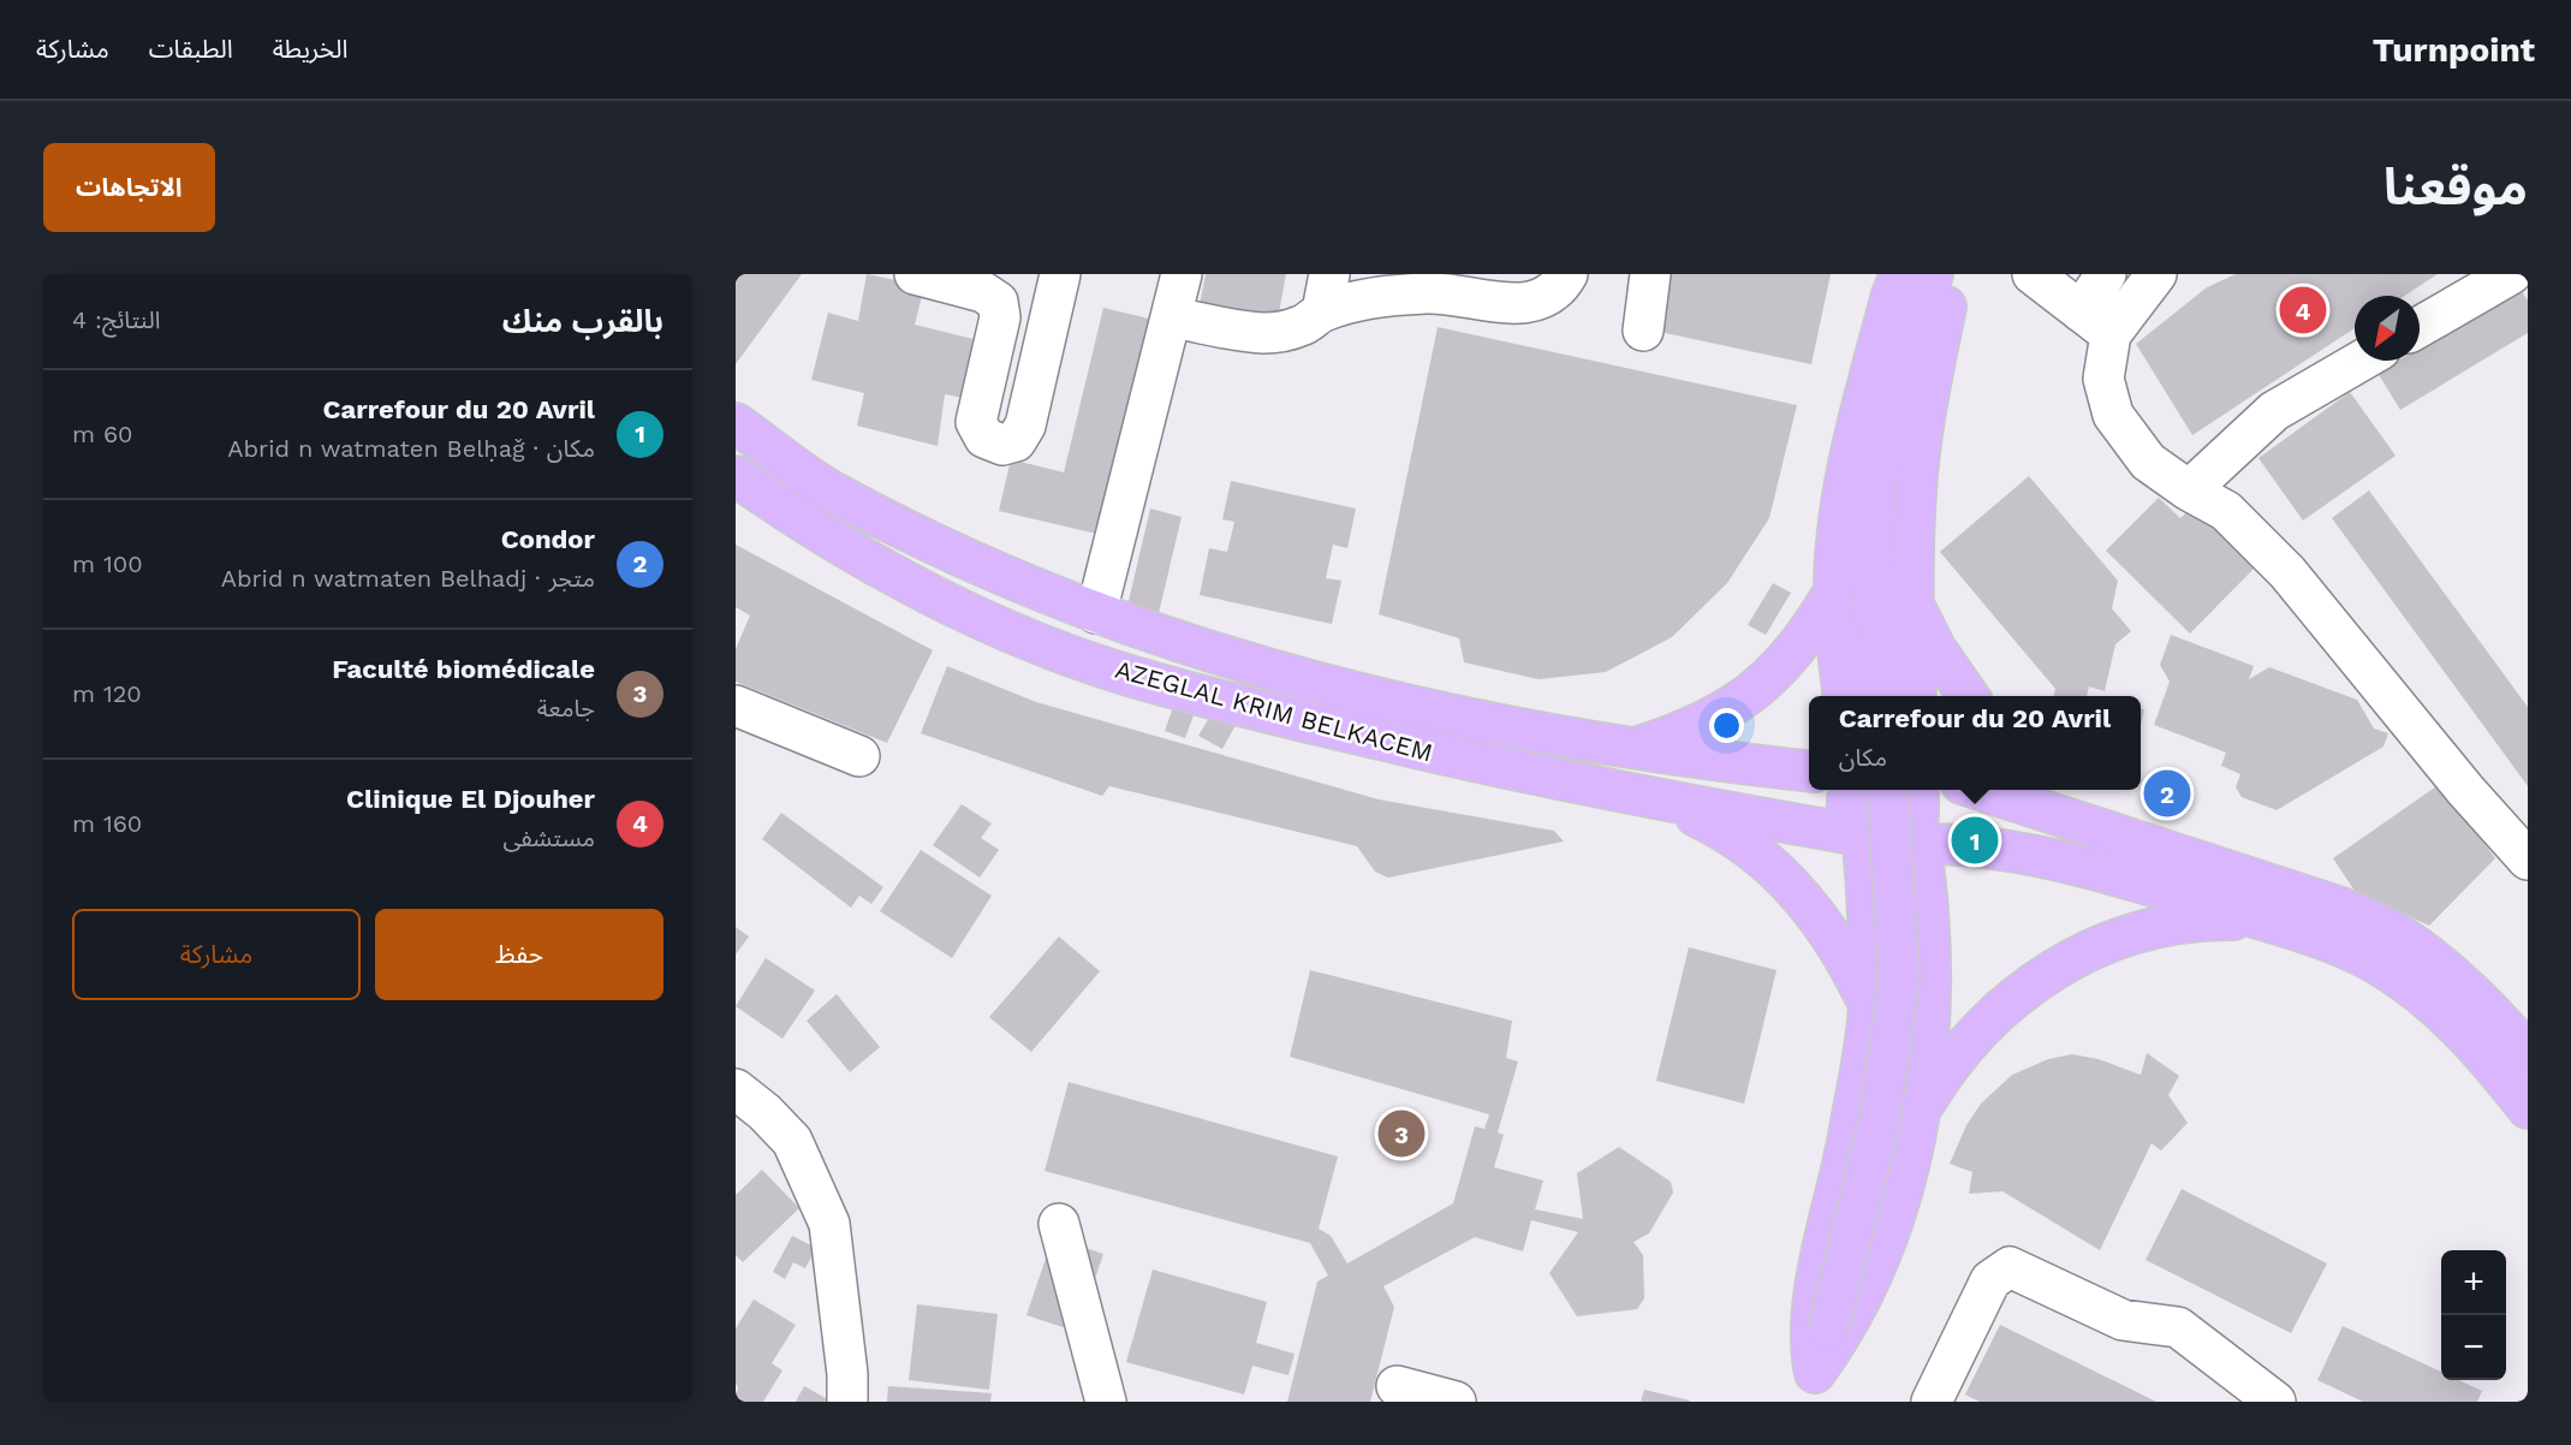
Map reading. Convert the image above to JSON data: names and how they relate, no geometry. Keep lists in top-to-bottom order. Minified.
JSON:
{"streets":{"main road":["AZEGLAL KRIM BELKACEM"]},"north":"bottom left","page":{"header":"Turnpoint","nav":["الخريطة","الطبقات","مشاركة"],"title":"موقعنا","buttons":["الاتجاهات",["حفظ","مشاركة"]],"heading":["بالقرب منك","النتائج: 4"],"pins":["4","2","1","3"],"list":[{"mark":"1","name":"Carrefour du 20 Avril","note":"مكان · Abrid n watmaten Belḥaǧ","value":"60 m"},{"mark":"2","name":"Condor","note":"متجر · Abrid n watmaten Belhadj","value":"100 m"},{"mark":"3","name":"Faculté biomédicale","note":"جامعة","value":"120 m"},{"mark":"4","name":"Clinique El Djouher","note":"مستشفى","value":"160 m"}],"popup":["Carrefour du 20 Avril","مكان"],"map_buttons":["+","−"]}}
